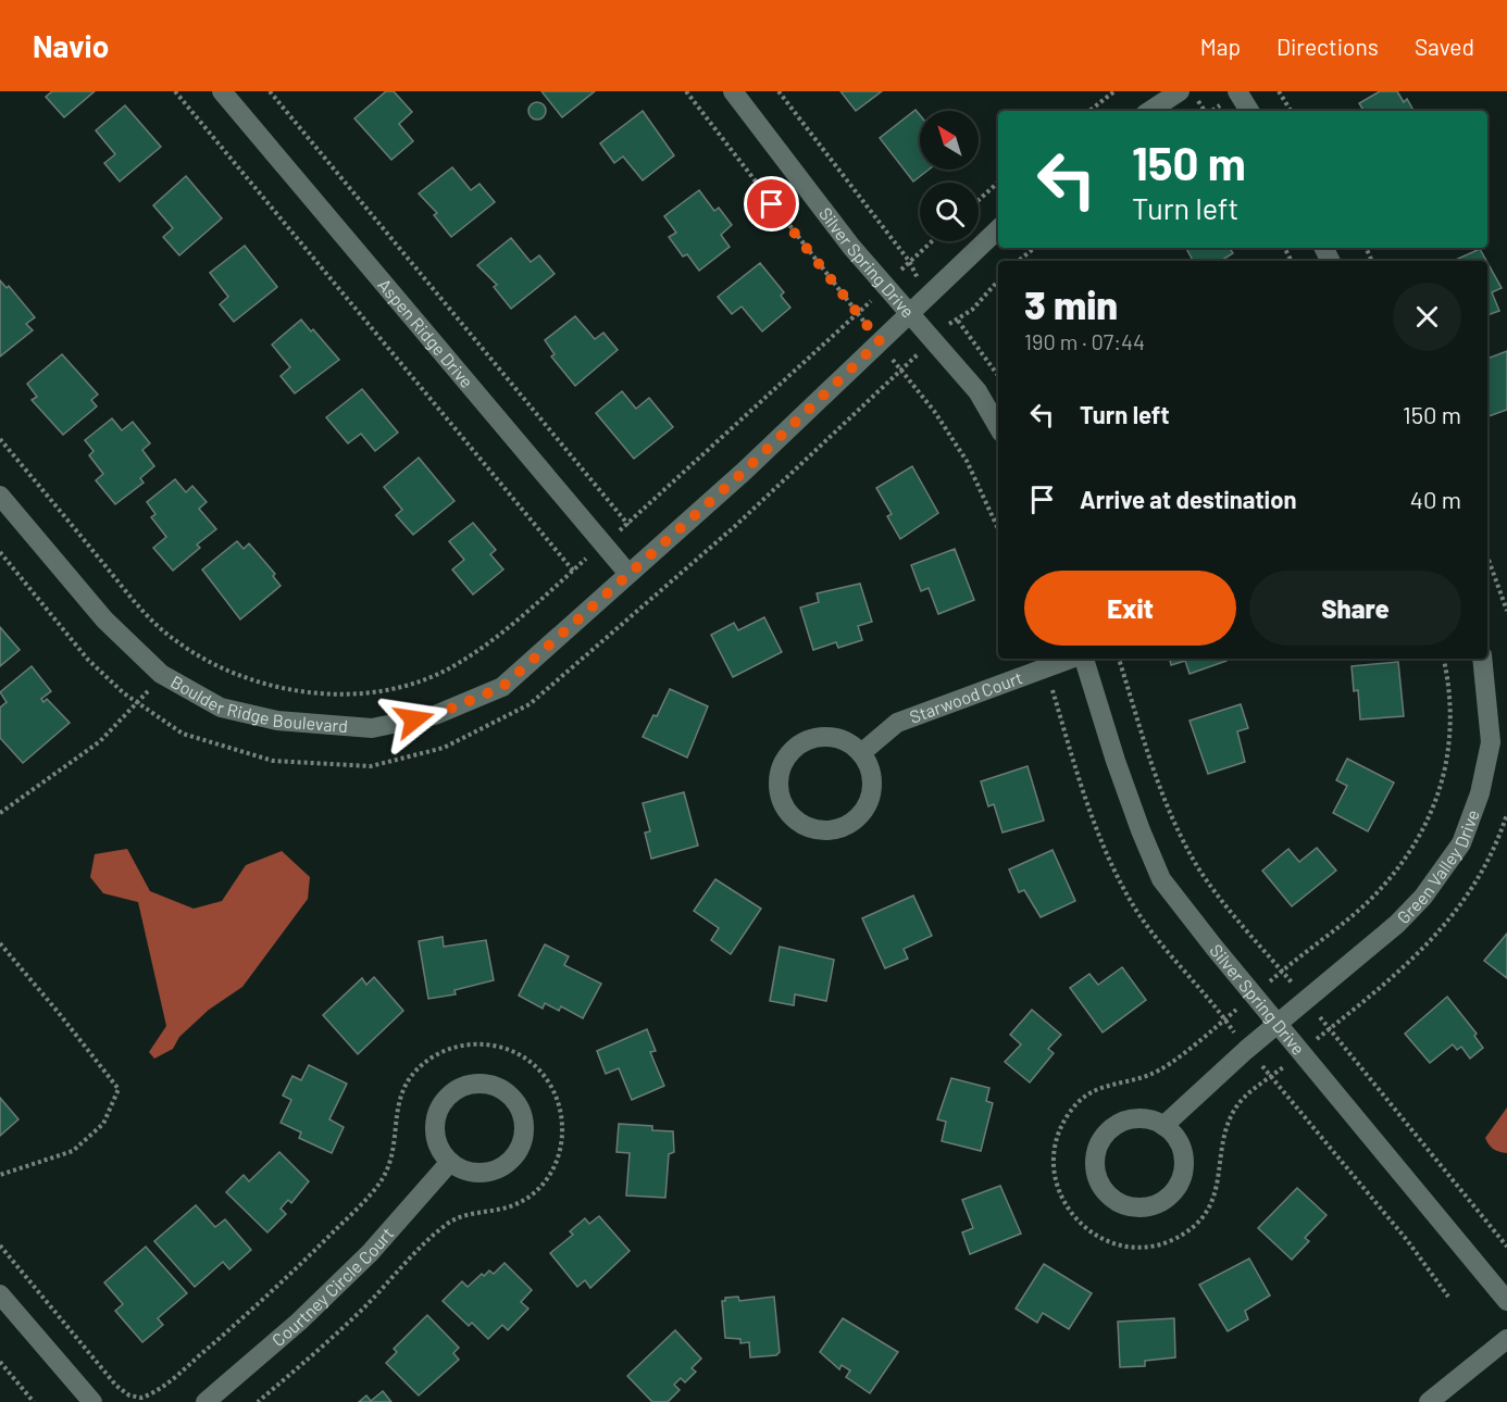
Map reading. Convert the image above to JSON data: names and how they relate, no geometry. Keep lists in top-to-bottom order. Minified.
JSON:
{"streets":{"street":["Silver Spring Drive","Aspen Ridge Drive","Starwood Court","Boulder Ridge Boulevard","Green Valley Drive","Courtney Circle Court"]},"crossings":[["Silver Spring Drive","Boulder Ridge Boulevard"],["Silver Spring Drive","Green Valley Drive"],["Aspen Ridge Drive","Boulder Ridge Boulevard"]],"north":"top left","page":{"header":"Navio","nav":["Map","Directions","Saved"],"turn":["150 m","Turn left"],"heading":["3 min","190 m · 07:44"],"list":[{"name":"Turn left","value":"150 m"},{"name":"Arrive at destination","value":"40 m"}],"buttons":["Exit","Share"]}}
